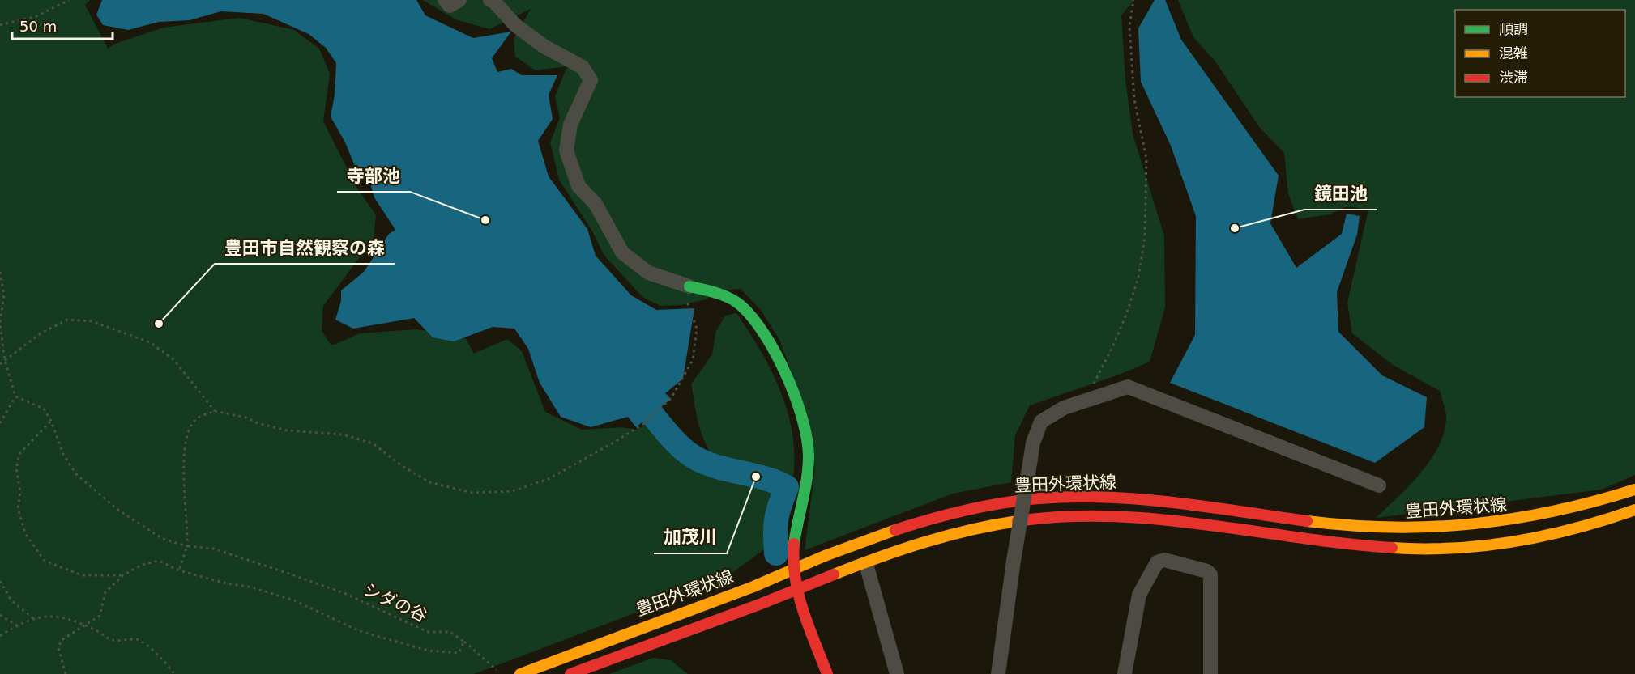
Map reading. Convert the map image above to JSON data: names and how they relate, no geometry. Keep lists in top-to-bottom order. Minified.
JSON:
{"streets":{"street":["豊田外環状線"],"path":["シダの谷"]},"places":["寺部池","鏡田池","豊田市自然観察の森","加茂川"],"legend":["順調","混雑","渋滞"],"scale_bar":"50 m"}
